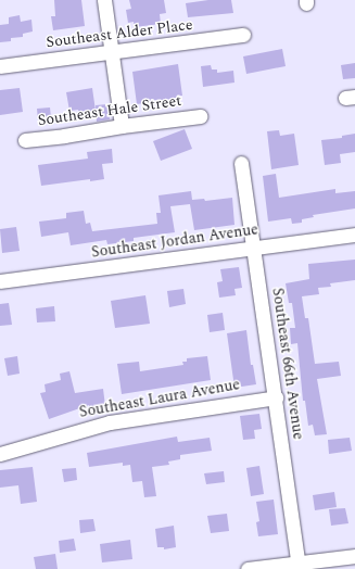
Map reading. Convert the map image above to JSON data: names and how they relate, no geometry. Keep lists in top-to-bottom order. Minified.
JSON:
{"streets":{"street":["Southeast Alder Place","Southeast Hale Street","Southeast Jordan Avenue","Southeast 66th Avenue","Southeast Laura Avenue"]},"crossings":[["Southeast Jordan Avenue","Southeast 66th Avenue"],["Southeast 66th Avenue","Southeast Laura Avenue"]]}
